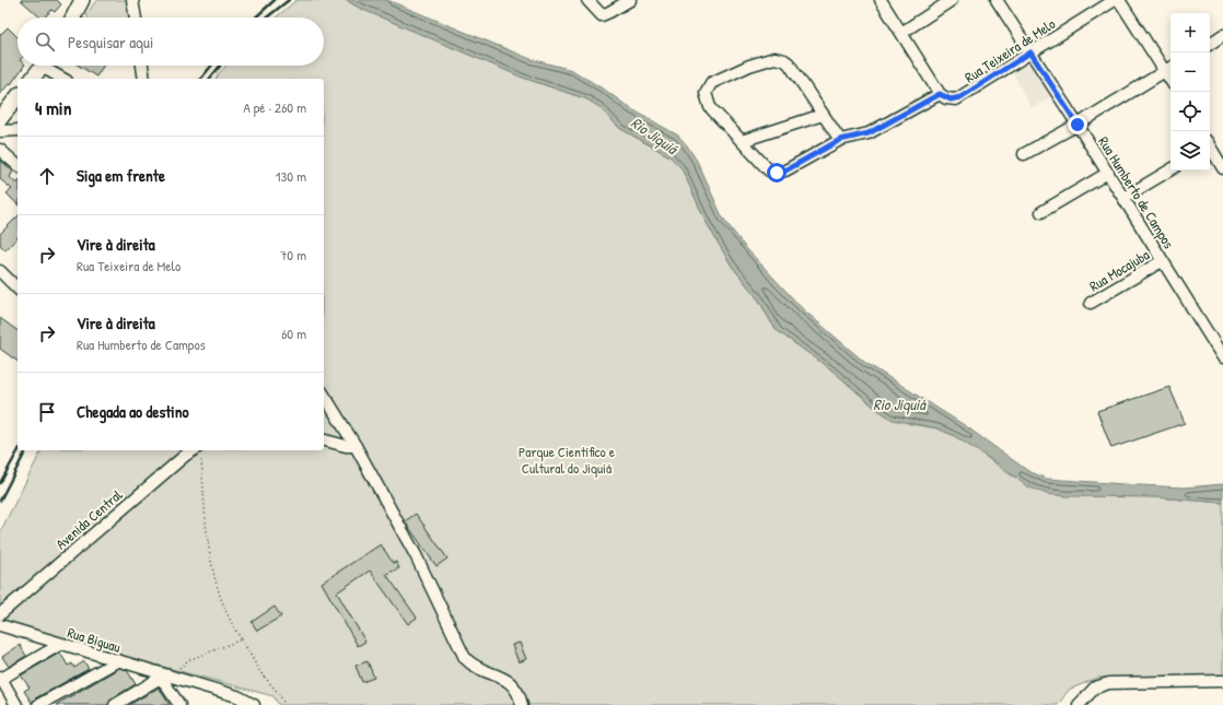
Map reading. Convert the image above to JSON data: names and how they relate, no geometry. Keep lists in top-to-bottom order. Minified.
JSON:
{"streets":{"street":["Rua Teixeira de Melo","Rua Humberto de Campos","Rua Mocajuba","Avenida Central","Rua Biguau"]},"crossings":[["Rua Teixeira de Melo","Rua Humberto de Campos"],["Rua Humberto de Campos","Rua Mocajuba"]],"water":["Rio Jiquiá"],"parks":["Parque Científico e Cultural do Jiquiá"],"page":{"map_buttons":["+","−"],"search":"Pesquisar aqui","heading":["4 min","A pé · 260 m"],"list":[["Siga em frente","130 m"],["Vire à direita","Rua Teixeira de Melo","70 m"],["Vire à direita","Rua Humberto de Campos","60 m"],"Chegada ao destino"]}}
